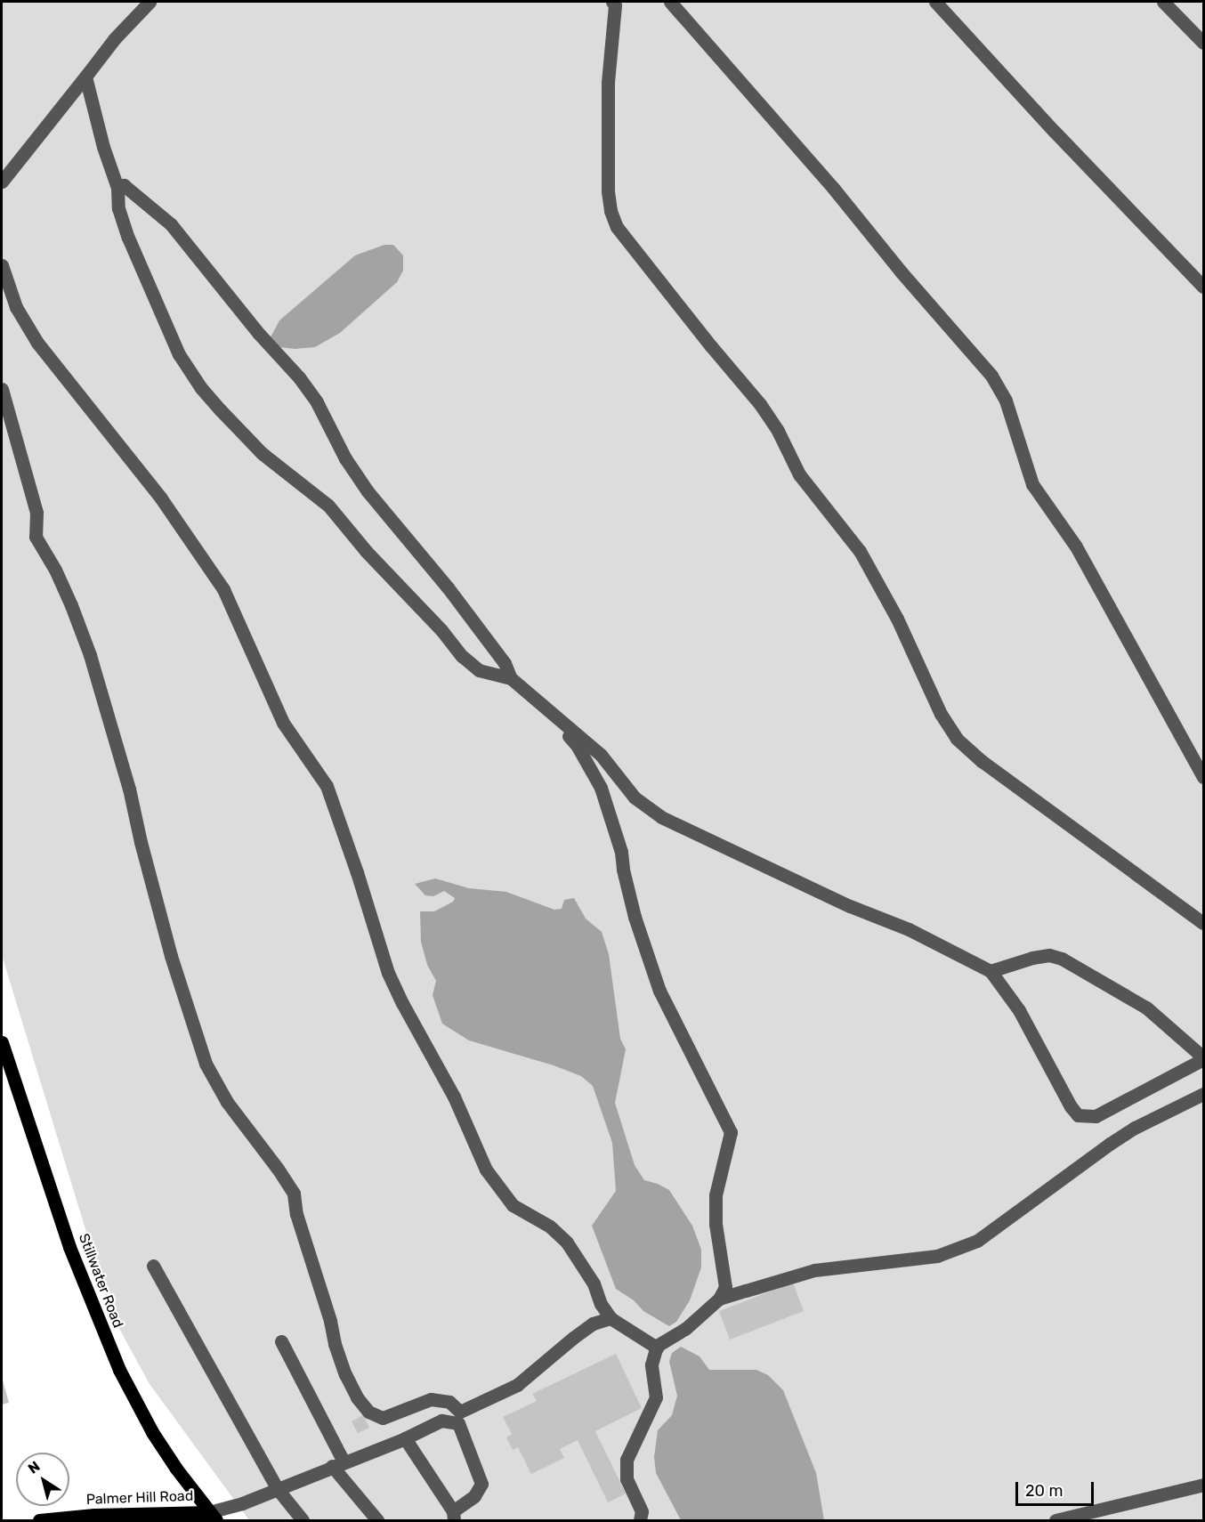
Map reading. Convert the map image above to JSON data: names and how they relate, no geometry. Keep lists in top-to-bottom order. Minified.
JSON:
{"streets":{"main road":["Stillwater Road","Palmer Hill Road"]},"crossings":[["Stillwater Road","Palmer Hill Road"]],"scale_bar":"20 m","north":"top left"}
